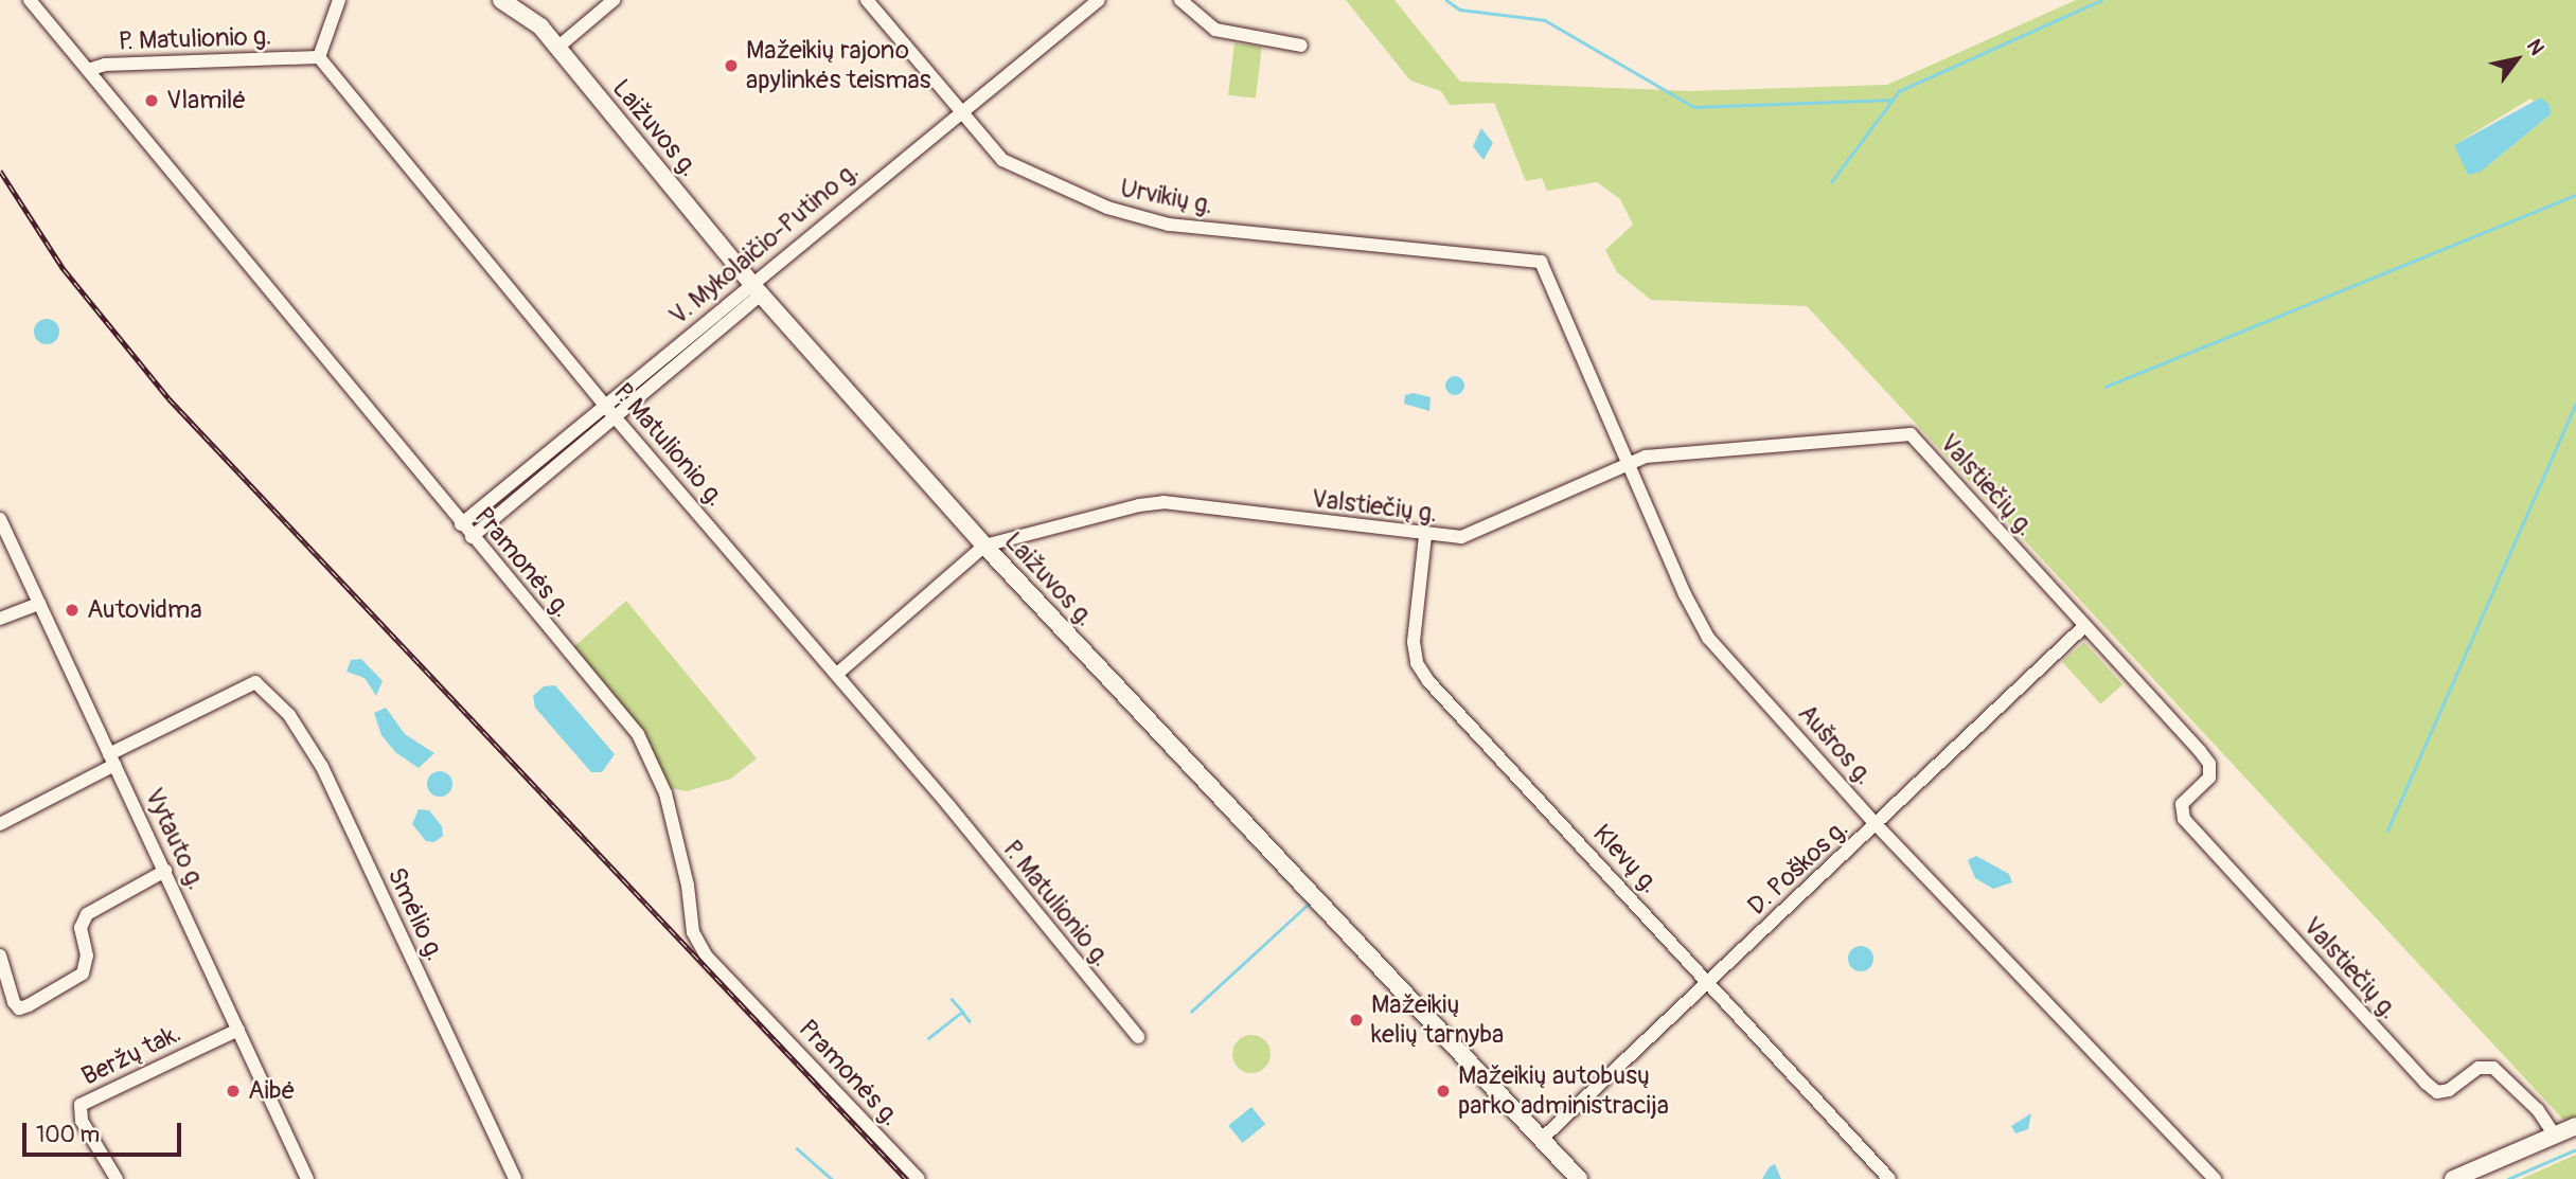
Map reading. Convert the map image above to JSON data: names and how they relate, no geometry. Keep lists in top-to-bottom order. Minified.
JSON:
{"streets":{"main road":["Laižuvos g."],"street":["P. Matulionio g.","Urvikių g.","V. Mykolaičio-Putino g.","Valstiečių g.","Pramonės g.","Aušros g.","Vytauto g.","Klevų g.","D. Poškos g.","Smėlio g.","Beržų tak."]},"crossings":[["P. Matulionio g.","V. Mykolaičio-Putino g."],["P. Matulionio g.","Pramonės g."],["Laižuvos g.","V. Mykolaičio-Putino g."],["Laižuvos g.","Valstiečių g."],["Laižuvos g.","D. Poškos g."],["Urvikių g.","V. Mykolaičio-Putino g."],["Urvikių g.","Aušros g."],["V. Mykolaičio-Putino g.","Pramonės g."],["Valstiečių g.","Aušros g."],["Valstiečių g.","Klevų g."],["Valstiečių g.","D. Poškos g."],["Aušros g.","D. Poškos g."],["Vytauto g.","Smėlio g."],["Vytauto g.","Beržų tak."],["Klevų g.","D. Poškos g."]],"places":["Mažeikių rajono apylinkės teismas","Vlamilė","Autovidma","Mažeikių kelių tarnyba","Aibė","Mažeikių autobusų parko administracija"],"scale_bar":"100 m","north":"top right"}
